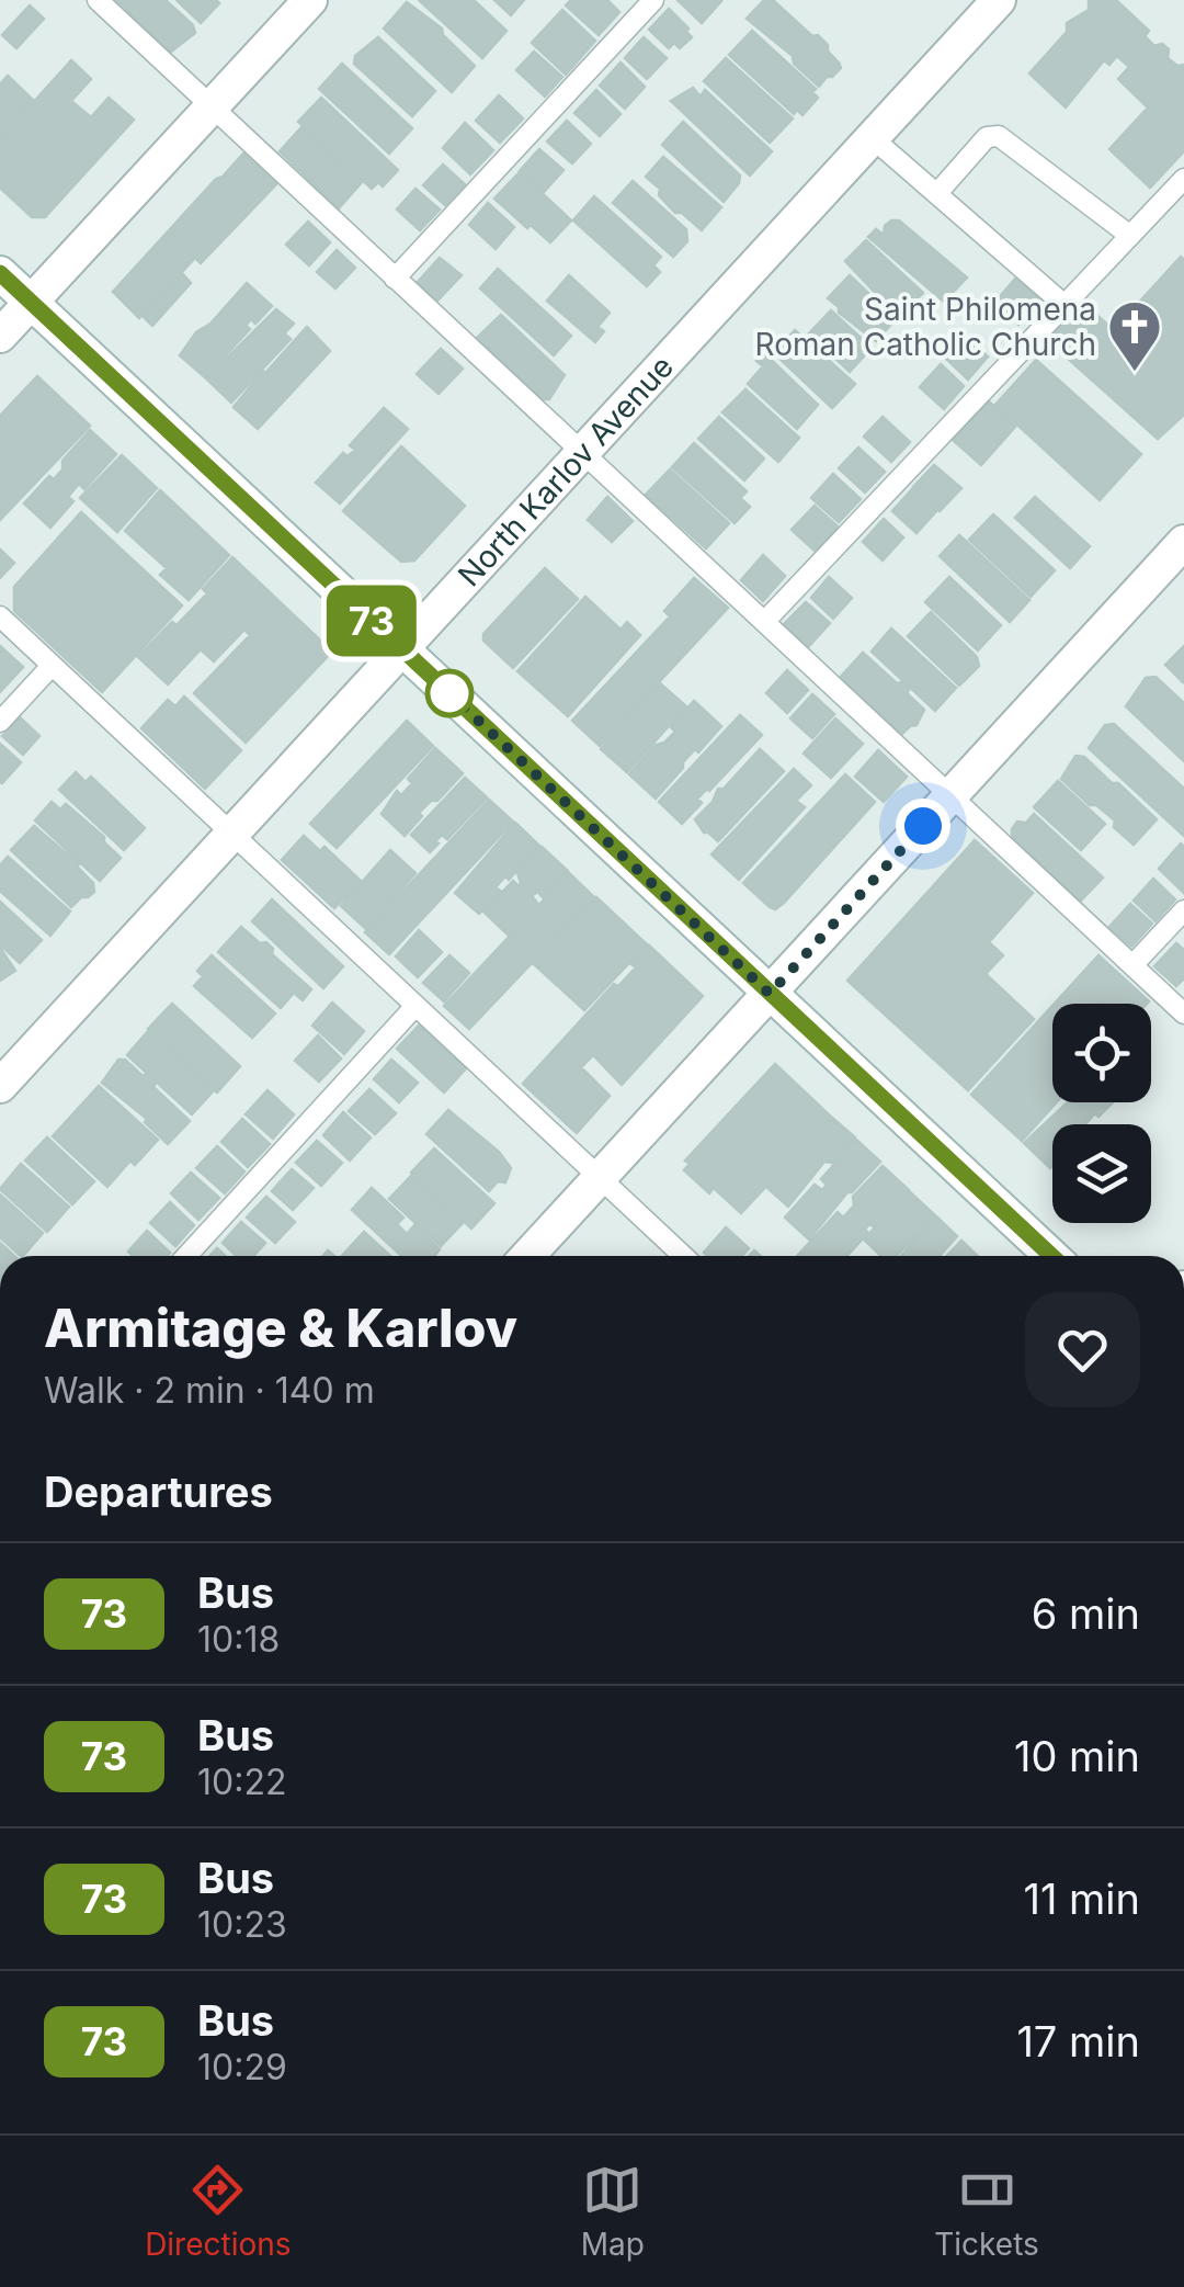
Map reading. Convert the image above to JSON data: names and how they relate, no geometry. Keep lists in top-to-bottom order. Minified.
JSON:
{"streets":{"street":["North Karlov Avenue"]},"places":{"church":["Saint Philomena Roman Catholic Church"]},"lines":["bus line 73"],"page":{"on_map":"73","heading":[["Armitage & Karlov","Walk · 2 min · 140 m"],"Departures"],"list":[{"mark":"73","name":"Bus","note":"10:18","value":"6 min"},{"mark":"73","name":"Bus","note":"10:22","value":"10 min"},{"mark":"73","name":"Bus","note":"10:23","value":"11 min"},{"mark":"73","name":"Bus","note":"10:29","value":"17 min"}],"tabs":["Directions","Map","Tickets"]}}
